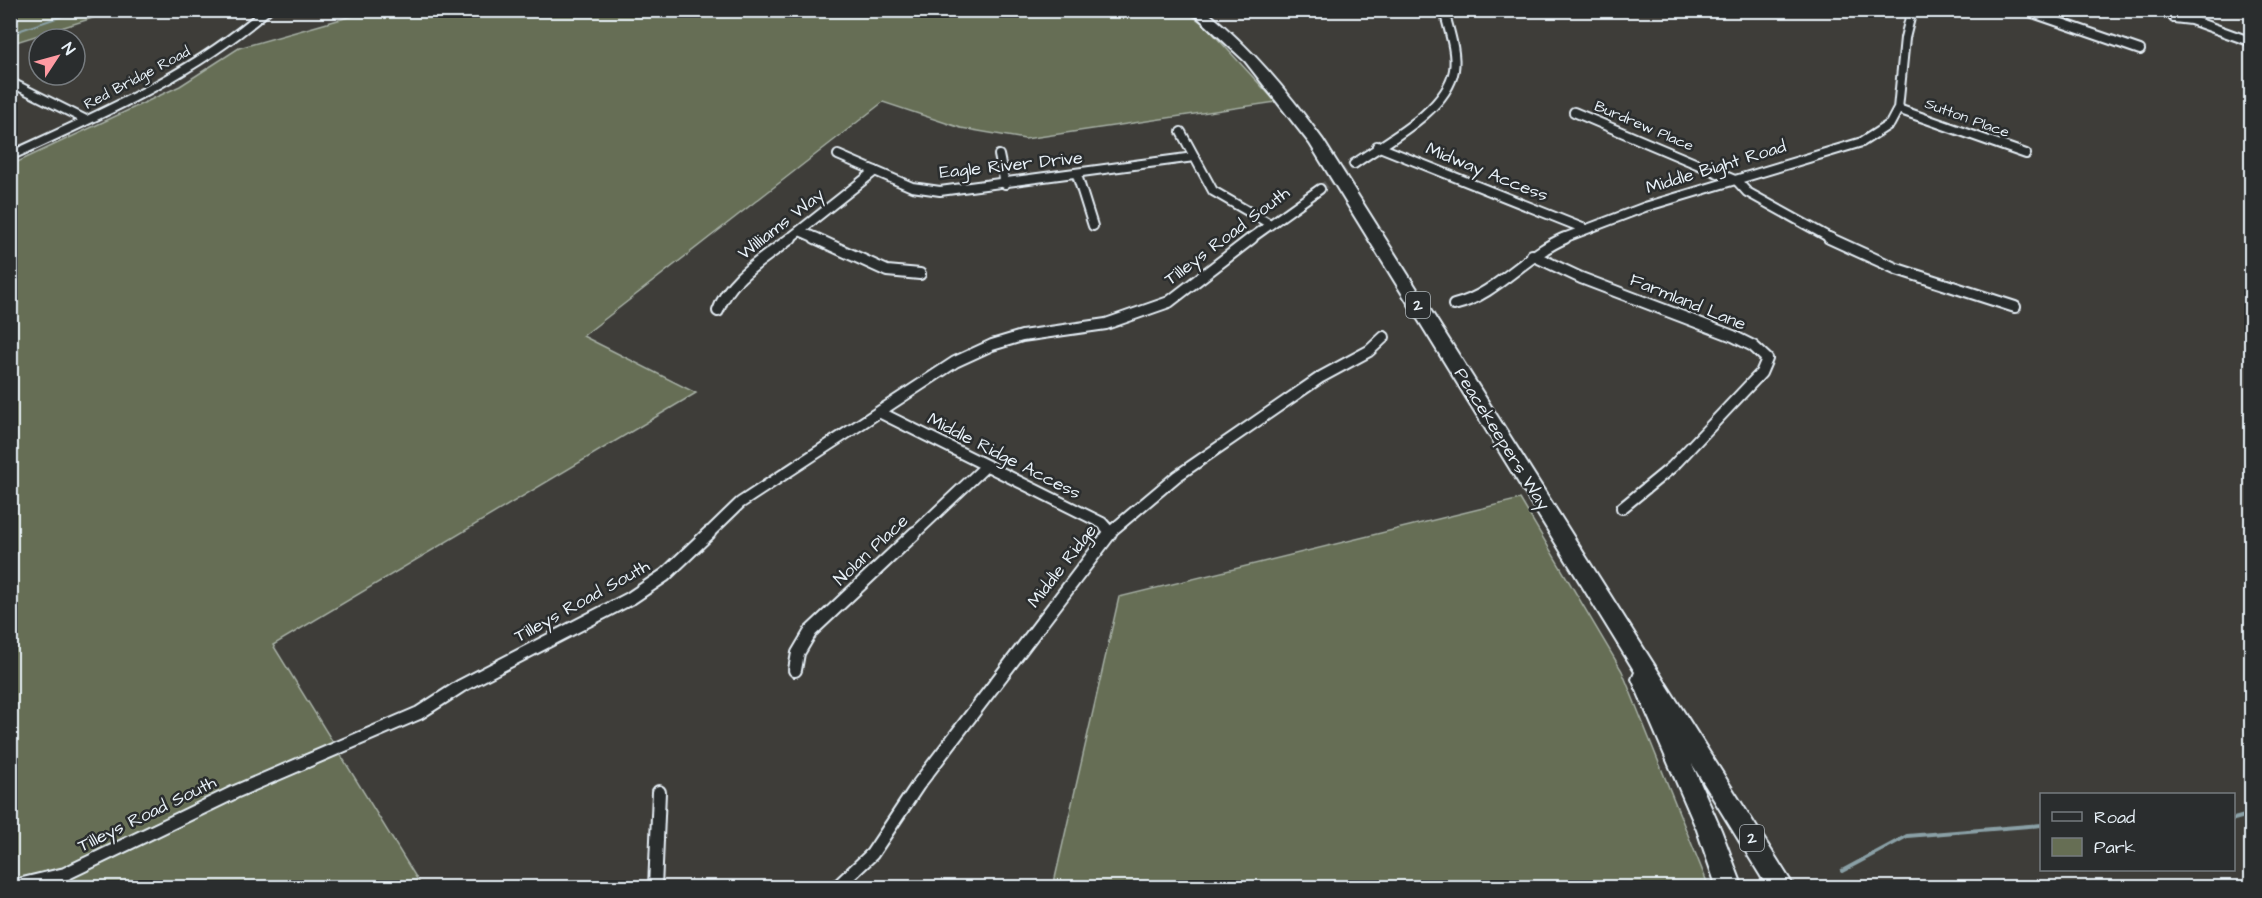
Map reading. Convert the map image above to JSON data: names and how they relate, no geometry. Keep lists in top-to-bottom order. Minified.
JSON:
{"streets":{"highway":["2","Peacekeepers Way"],"street":["Red Bridge Road","Sutton Place","Burdrew Place","Eagle River Drive","Middle Bight Road","Midway Access","Williams Way","Tilleys Road South","Farmland Lane","Middle Ridge Access","Nolan Place","Middle Ridge"]},"crossings":[["Sutton Place","Middle Bight Road"],["Burdrew Place","Middle Bight Road"],["Eagle River Drive","Williams Way"],["Middle Bight Road","Midway Access"],["Middle Bight Road","Farmland Lane"],["Tilleys Road South","Middle Ridge Access"],["Middle Ridge Access","Nolan Place"],["Middle Ridge Access","Middle Ridge"]],"legend":["Road","Park"],"north":"top right"}
